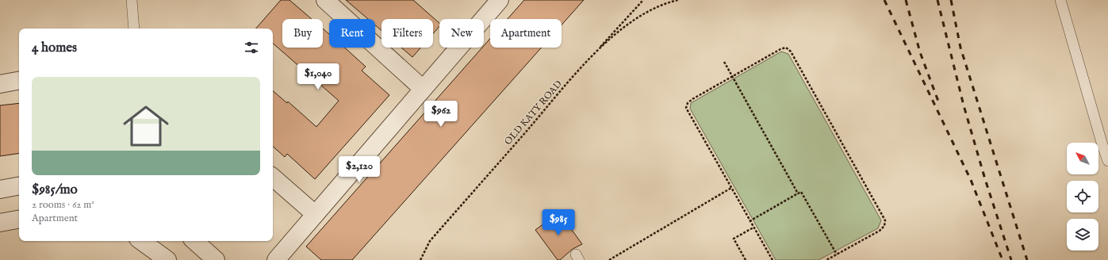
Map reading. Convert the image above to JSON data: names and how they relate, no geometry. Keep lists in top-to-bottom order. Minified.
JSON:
{"streets":{"path":["OLD KATY ROAD"]},"north":"top left","page":{"chip":["Buy","Rent","Filters","New","Apartment"],"heading":"4 homes","price":["$1,040","$962","$2,120","$985"],"list":[{"name":"$985/mo","note":"2 rooms · 62 m² · Apartment"}]}}
